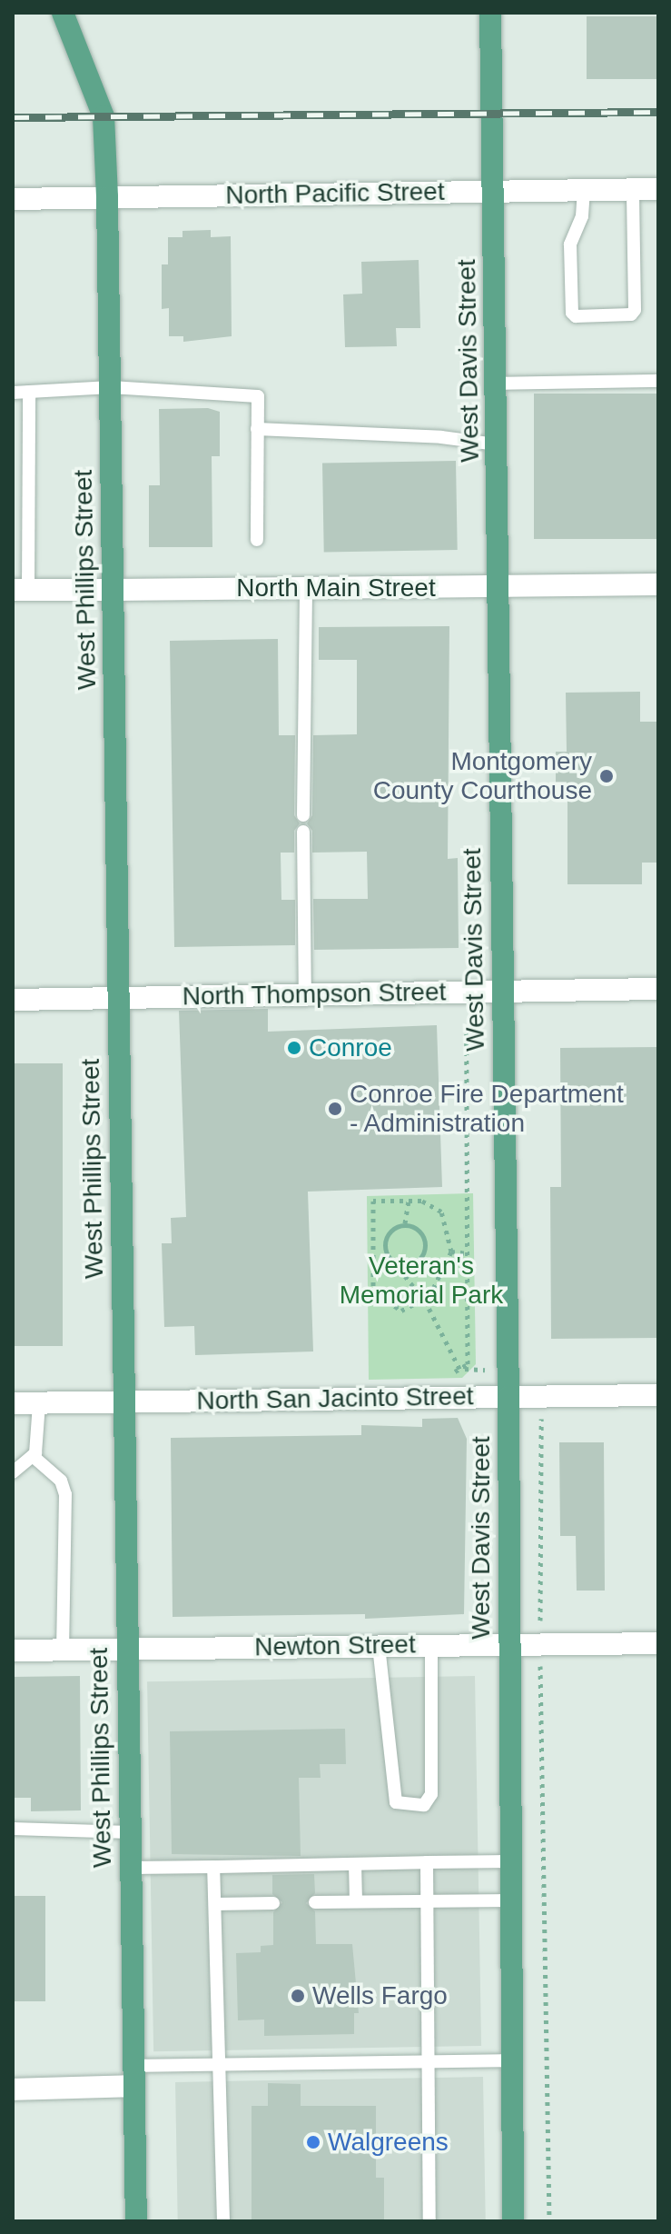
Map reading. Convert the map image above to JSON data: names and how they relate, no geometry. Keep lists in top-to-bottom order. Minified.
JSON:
{"streets":{"main road":["West Davis Street","West Phillips Street"],"street":["North Pacific Street","North Main Street","North Thompson Street","North San Jacinto Street","Newton Street"]},"crossings":[["North Pacific Street","West Davis Street"],["North Pacific Street","West Phillips Street"],["West Davis Street","North Main Street"],["West Davis Street","North Thompson Street"],["West Davis Street","North San Jacinto Street"],["West Davis Street","Newton Street"],["West Phillips Street","North Main Street"],["West Phillips Street","North Thompson Street"],["West Phillips Street","North San Jacinto Street"],["West Phillips Street","Newton Street"]],"parks":["Veteran's Memorial Park"],"places":["Montgomery County Courthouse","Conroe","Conroe Fire Department - Administration","Wells Fargo","Walgreens"]}
